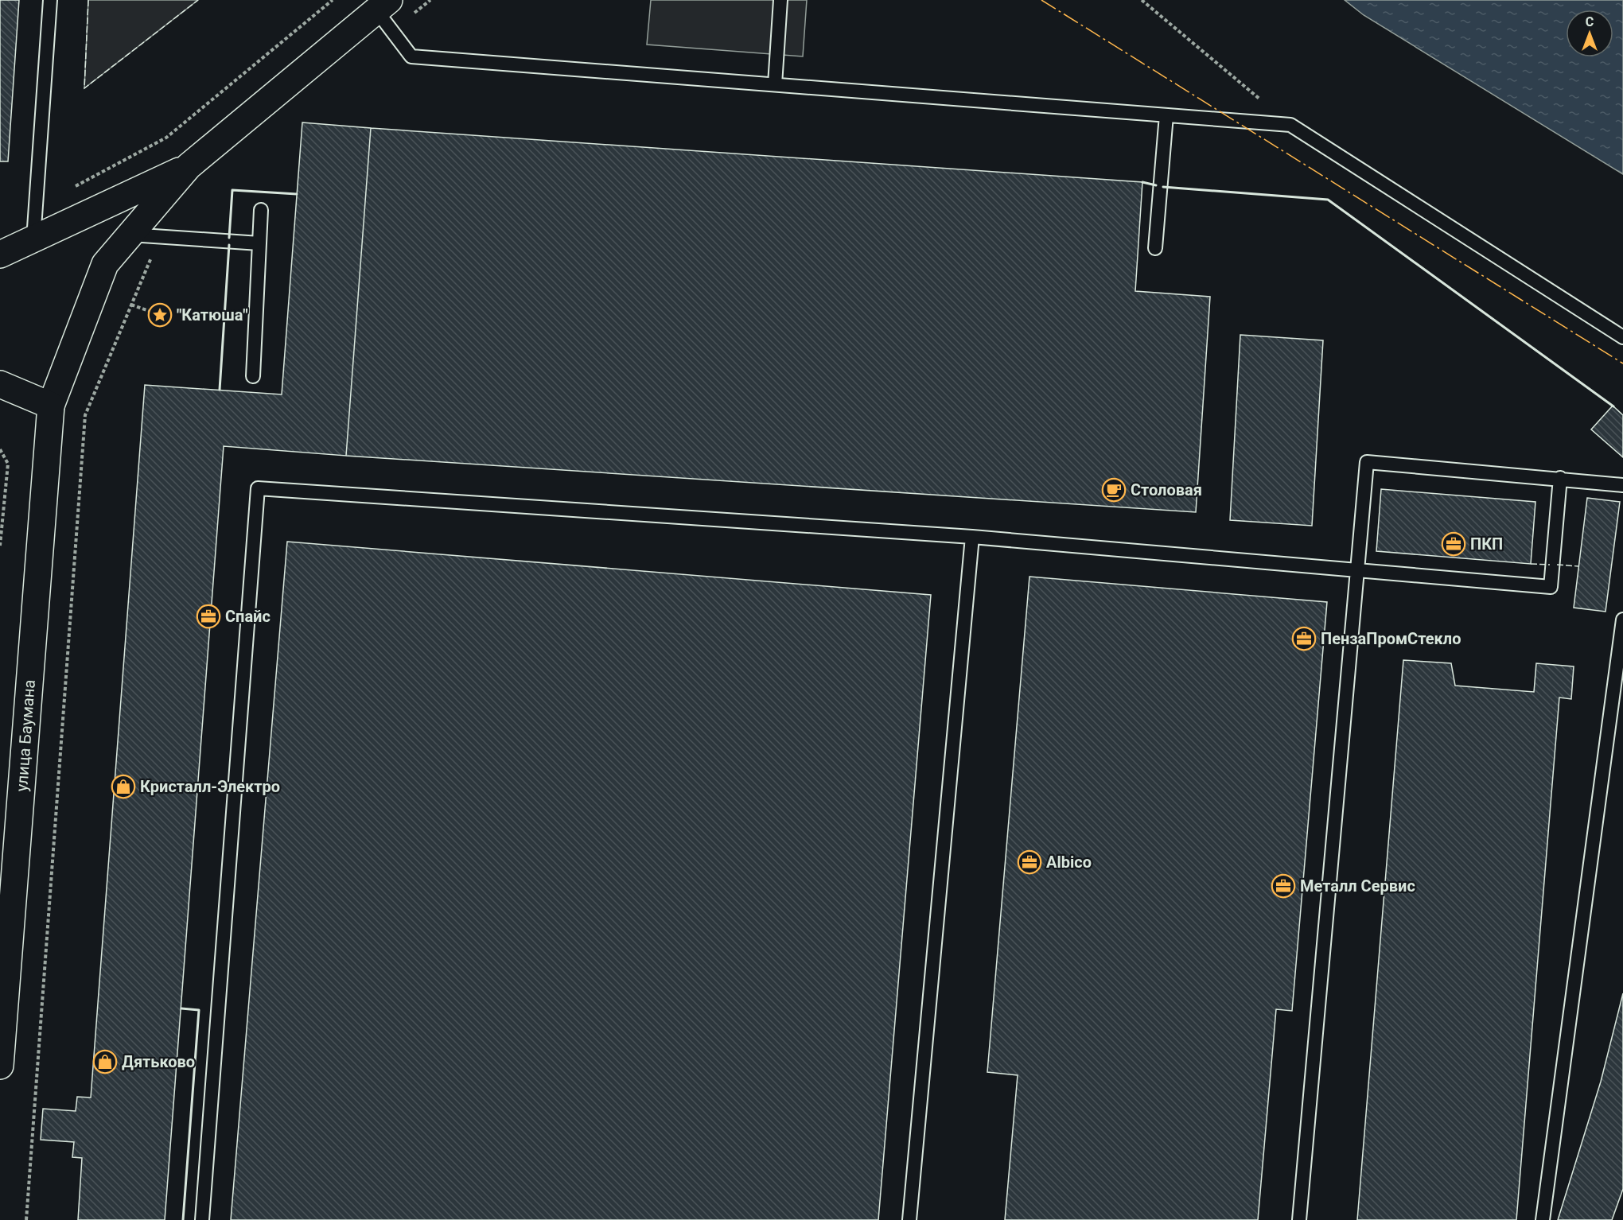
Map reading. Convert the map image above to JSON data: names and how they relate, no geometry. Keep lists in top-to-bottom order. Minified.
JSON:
{"streets":{"main road":["улица Баумана"]},"places":{"place":["\"Катюша\""],"cafe":["Столовая"],"office":["ПКП","Спайс","ПензаПромСтекло","Albico","Металл Сервис"],"shop":["Кристалл-Электро","Дятьково"]},"north":"top"}
